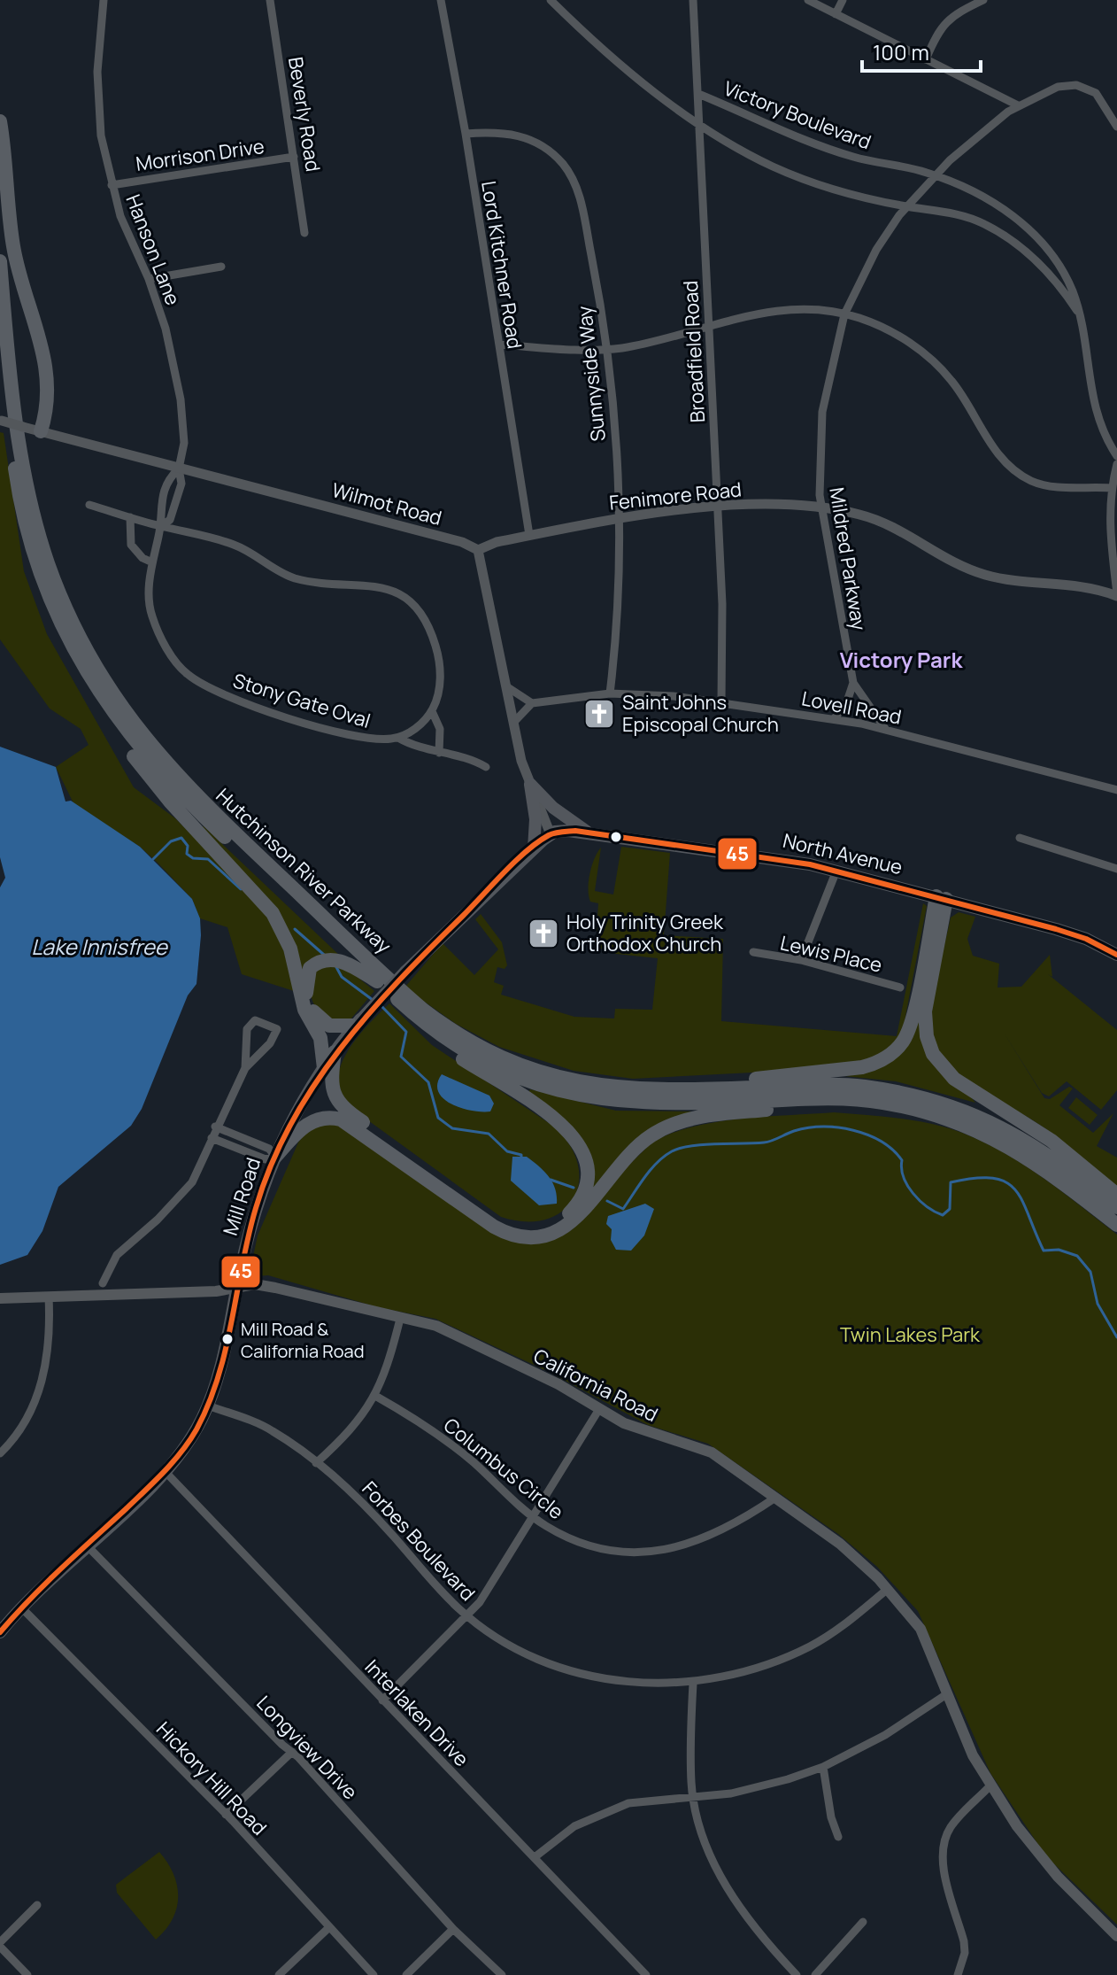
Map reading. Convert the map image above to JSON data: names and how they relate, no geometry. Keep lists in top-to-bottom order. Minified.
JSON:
{"streets":{"highway":["Hutchinson River Parkway"],"main road":["North Avenue","Mill Road","California Road"],"street":["Beverly Road","Victory Boulevard","Morrison Drive","Hanson Lane","Lord Kitchner Road","Broadfield Road","Sunnyside Way","Fenimore Road","Wilmot Road","Mildred Parkway","Stony Gate Oval","Lovell Road","Lewis Place","Columbus Circle","Forbes Boulevard","Interlaken Drive","Longview Drive","Hickory Hill Road"]},"crossings":[["Beverly Road","Morrison Drive"],["Victory Boulevard","Broadfield Road"],["Victory Boulevard","Mildred Parkway"],["Morrison Drive","Hanson Lane"],["Hanson Lane","Wilmot Road"],["Hanson Lane","Stony Gate Oval"],["Lord Kitchner Road","Sunnyside Way"],["Lord Kitchner Road","Fenimore Road"],["Broadfield Road","Fenimore Road"],["Broadfield Road","Lovell Road"],["Sunnyside Way","Fenimore Road"],["Sunnyside Way","Lovell Road"],["Fenimore Road","Wilmot Road"],["Fenimore Road","Mildred Parkway"],["Wilmot Road","Stony Gate Oval"],["Mildred Parkway","Lovell Road"],["North Avenue","Mill Road"],["Mill Road","California Road"],["Mill Road","Forbes Boulevard"],["Mill Road","Interlaken Drive"],["Mill Road","Longview Drive"],["Mill Road","Hickory Hill Road"],["California Road","Columbus Circle"],["California Road","Forbes Boulevard"]],"districts":["Victory Park"],"water":["Lake Innisfree"],"parks":["Twin Lakes Park"],"places":{"church":["Saint Johns Episcopal Church","Holy Trinity Greek Orthodox Church"],"other":["Mill Road & California Road"]},"lines":["transit line 45"],"scale_bar":"100 m"}
